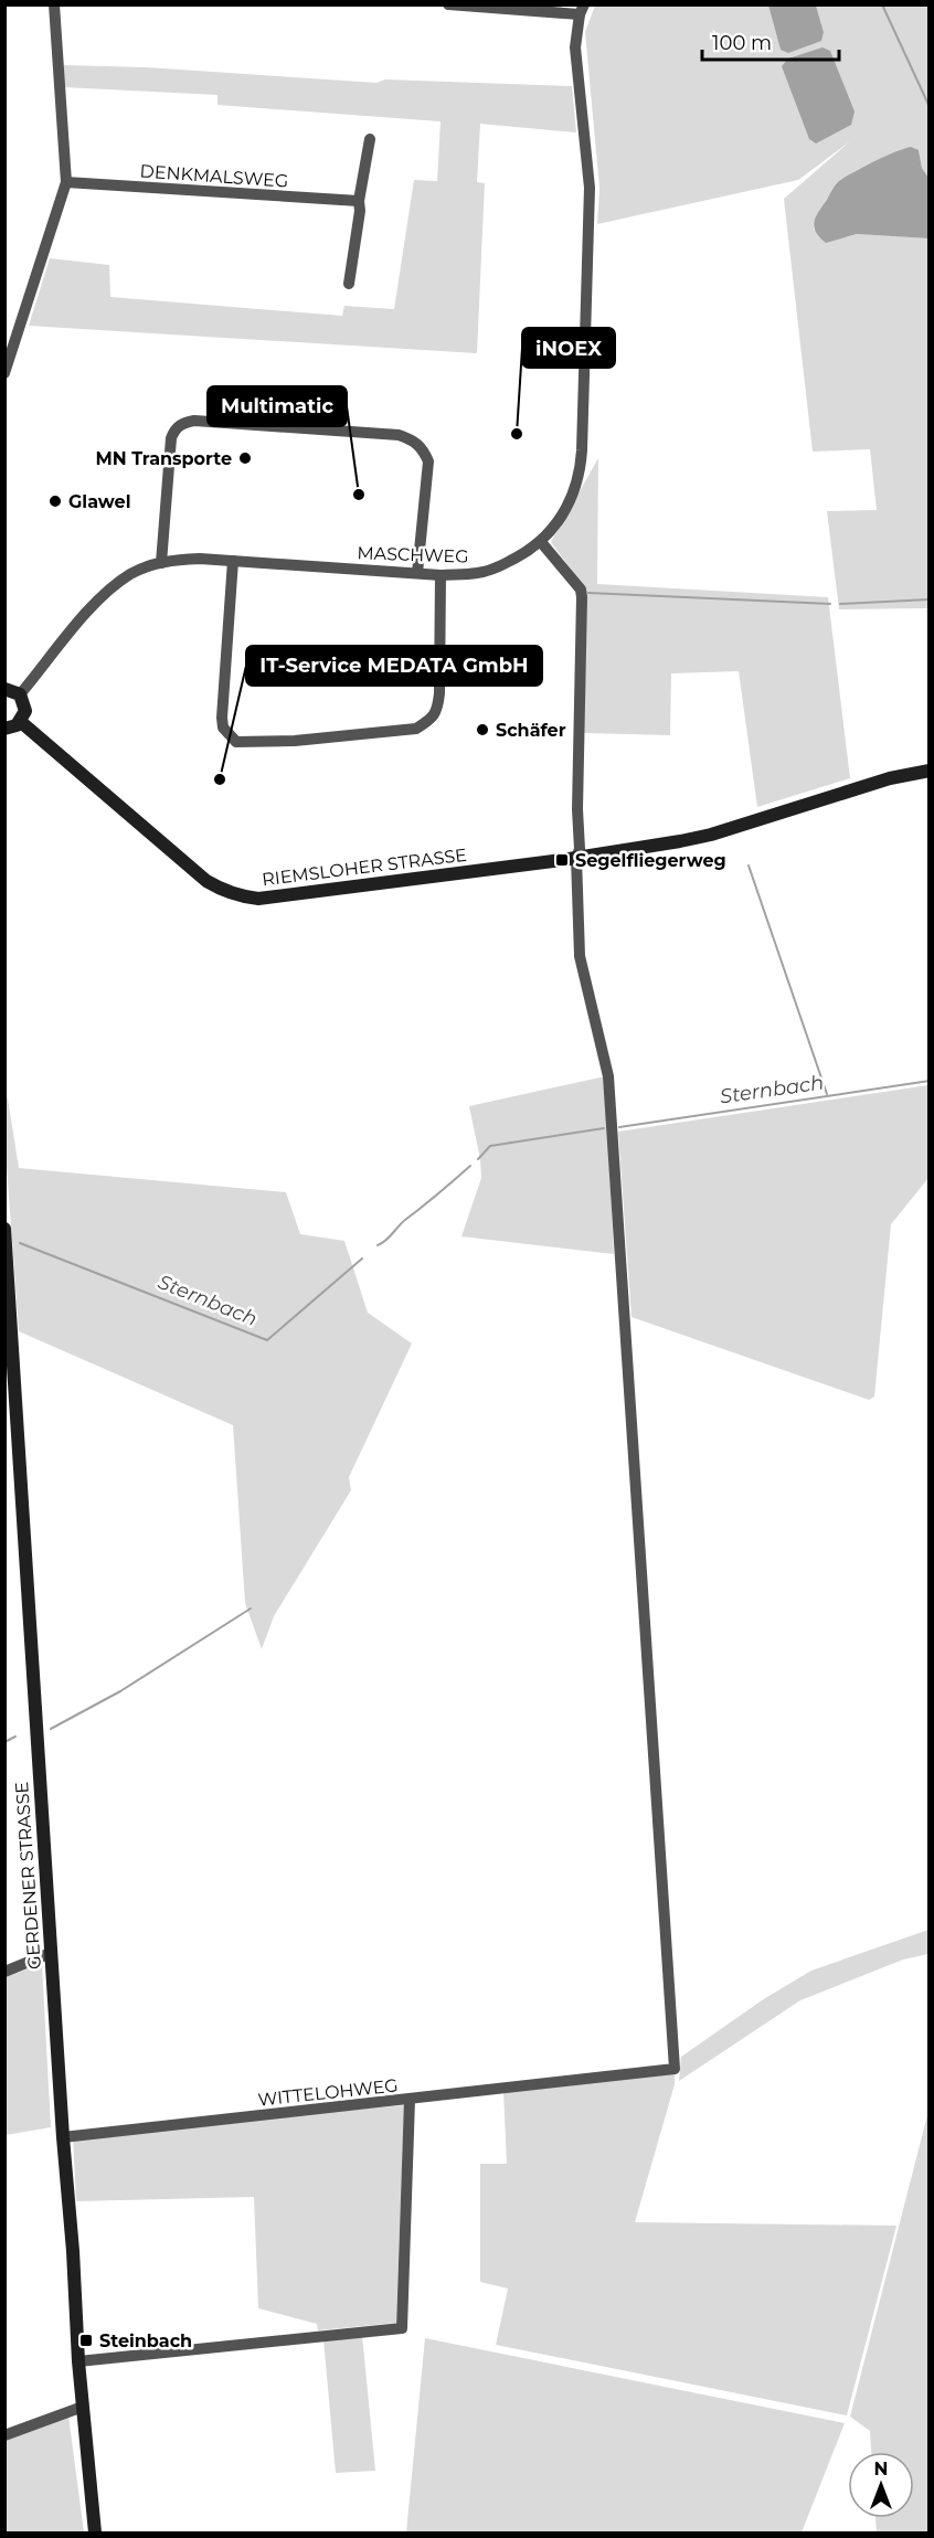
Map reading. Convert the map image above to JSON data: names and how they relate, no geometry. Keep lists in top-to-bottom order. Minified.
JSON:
{"streets":{"main road":["RIEMSLOHER STRASSE","GERDENER STRASSE"],"street":["DENKMALSWEG","MASCHWEG","WITTELOHWEG"]},"crossings":[["GERDENER STRASSE","WITTELOHWEG"]],"water":["Sternbach"],"places":{"other":["iNOEX","MN Transporte","Multimatic","Glawel","Schäfer","IT-Service MEDATA GmbH"],"transit":["Segelfliegerweg","Steinbach"]},"scale_bar":"100 m","north":"top"}
